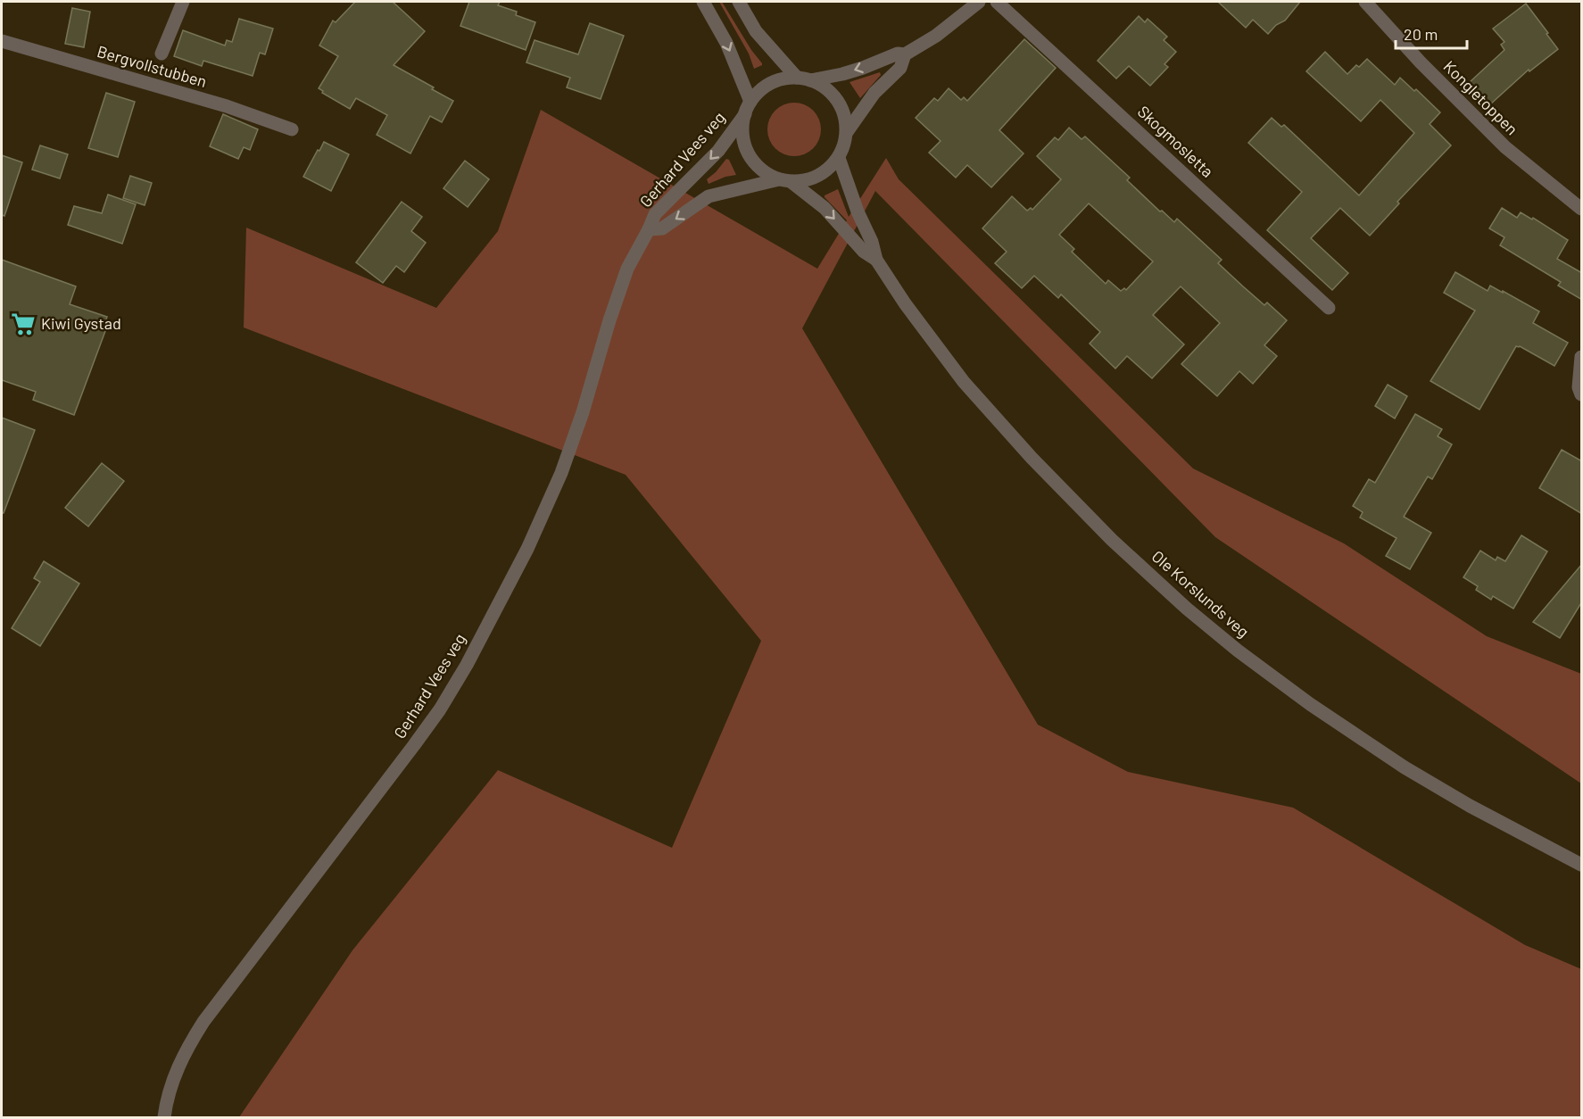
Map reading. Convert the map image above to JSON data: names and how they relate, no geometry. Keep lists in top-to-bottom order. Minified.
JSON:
{"streets":{"street":["Bergvollstubben","Kongletoppen","Skogmosletta","Gerhard Vees veg","Ole Korslunds veg"]},"crossings":[["Gerhard Vees veg","Ole Korslunds veg"]],"places":{"supermarket":["Kiwi Gystad"]},"scale_bar":"20 m"}
